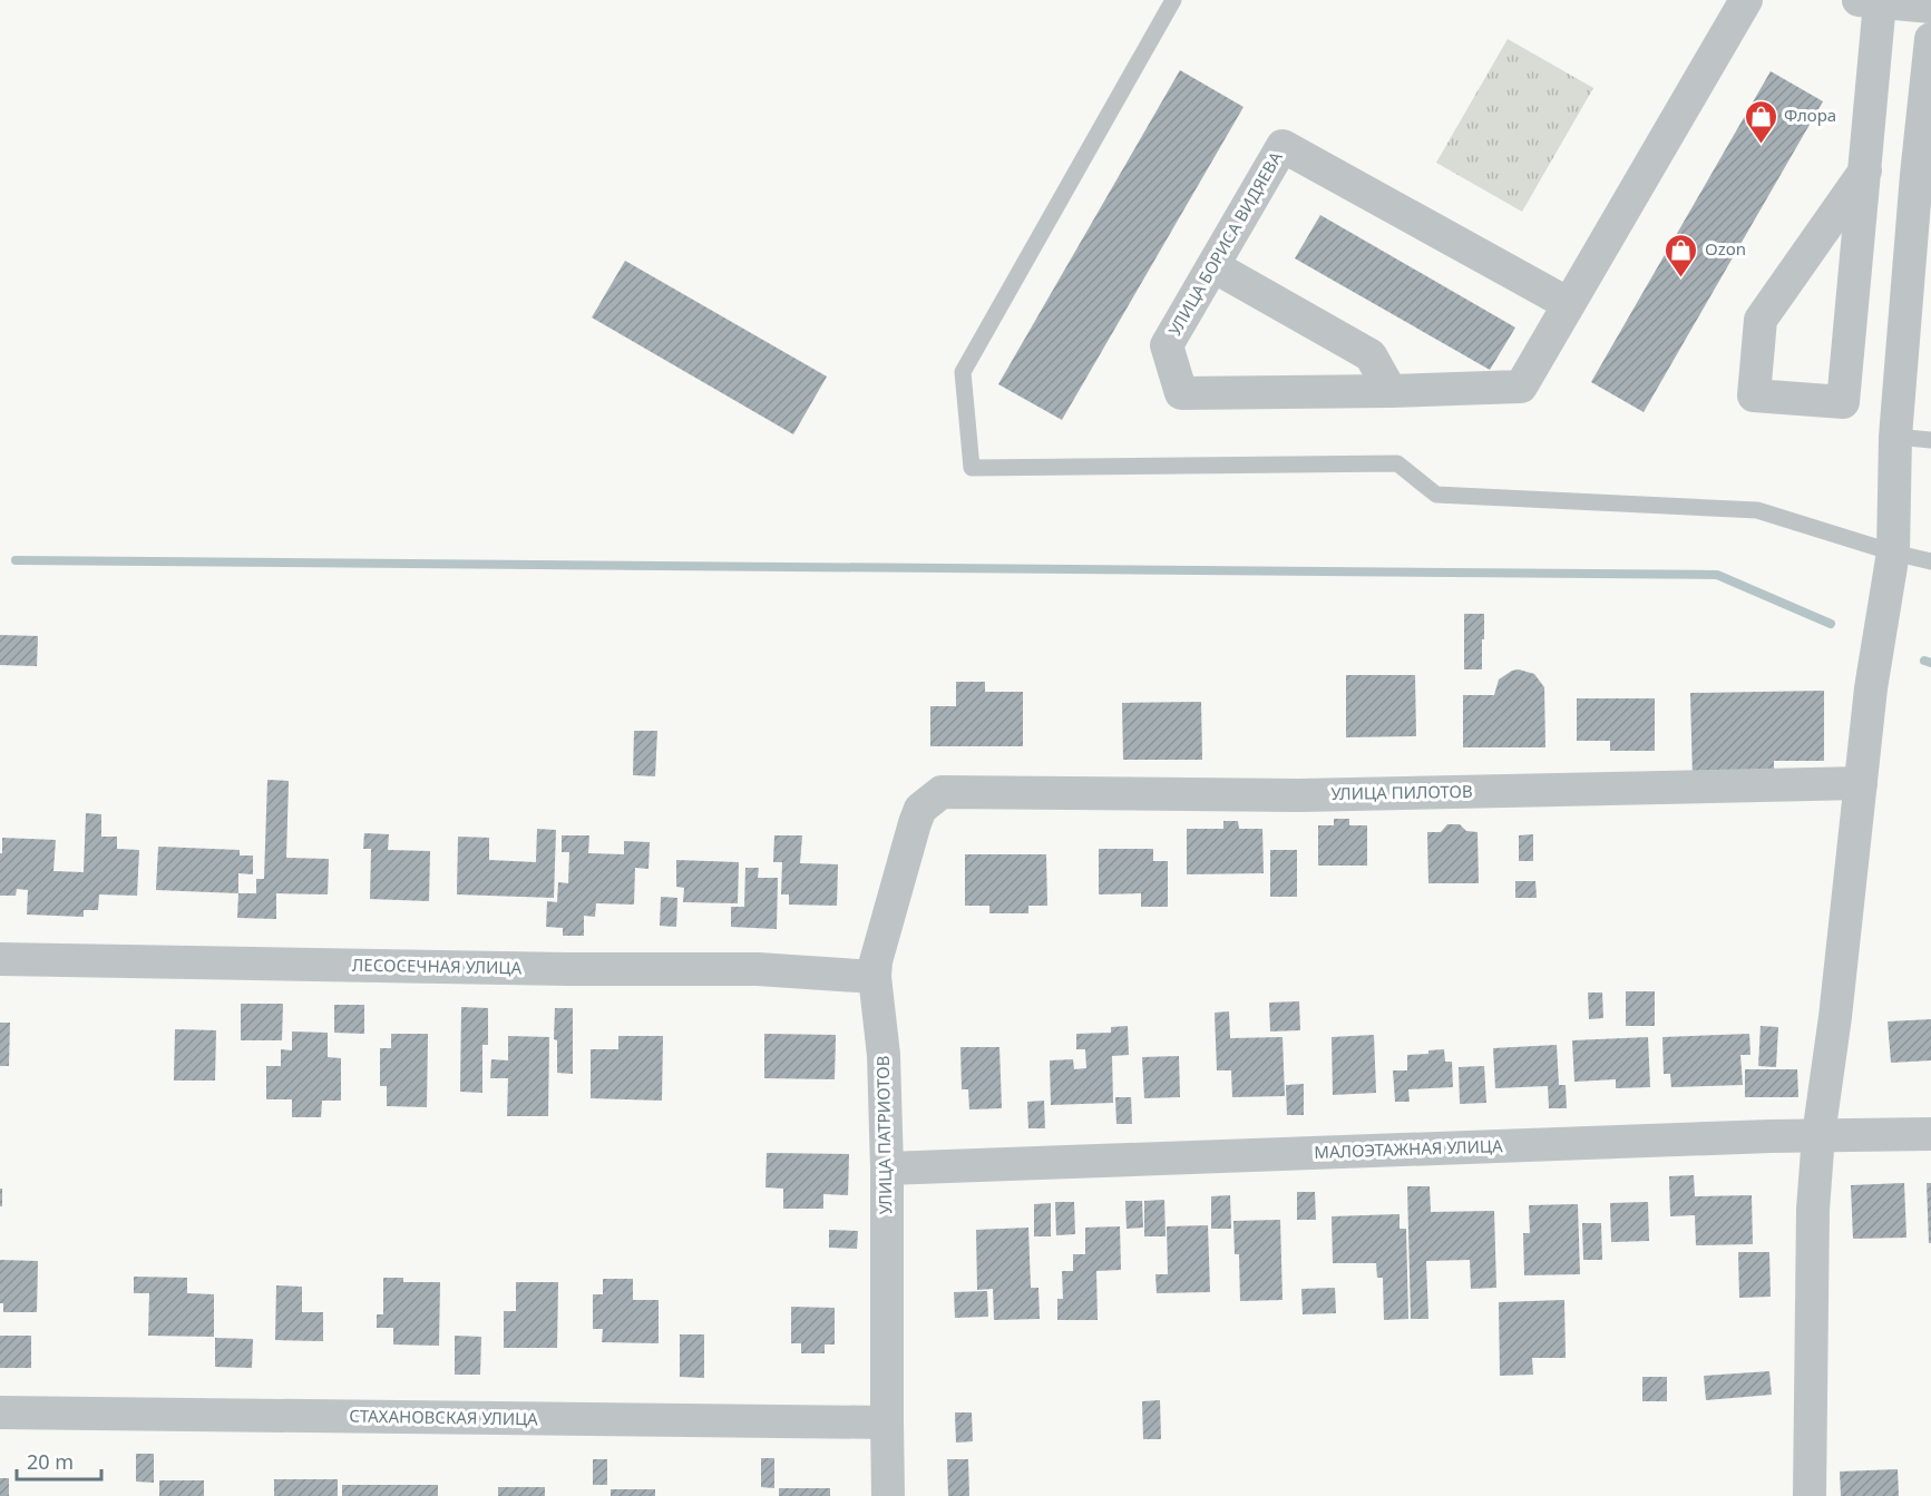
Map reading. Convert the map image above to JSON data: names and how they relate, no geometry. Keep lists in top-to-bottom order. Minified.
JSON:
{"streets":{"street":["УЛИЦА БОРИСА ВИДЯЕВА","УЛИЦА ПИЛОТОВ","ЛЕСОСЕЧНАЯ УЛИЦА","УЛИЦА ПАТРИОТОВ","МАЛОЭТАЖНАЯ УЛИЦА","СТАХАНОВСКАЯ УЛИЦА"]},"crossings":[["УЛИЦА ПИЛОТОВ","УЛИЦА ПАТРИОТОВ"],["ЛЕСОСЕЧНАЯ УЛИЦА","УЛИЦА ПАТРИОТОВ"],["УЛИЦА ПАТРИОТОВ","МАЛОЭТАЖНАЯ УЛИЦА"],["УЛИЦА ПАТРИОТОВ","СТАХАНОВСКАЯ УЛИЦА"]],"places":{"shop":["Флора","Ozon"]},"scale_bar":"20 m"}
